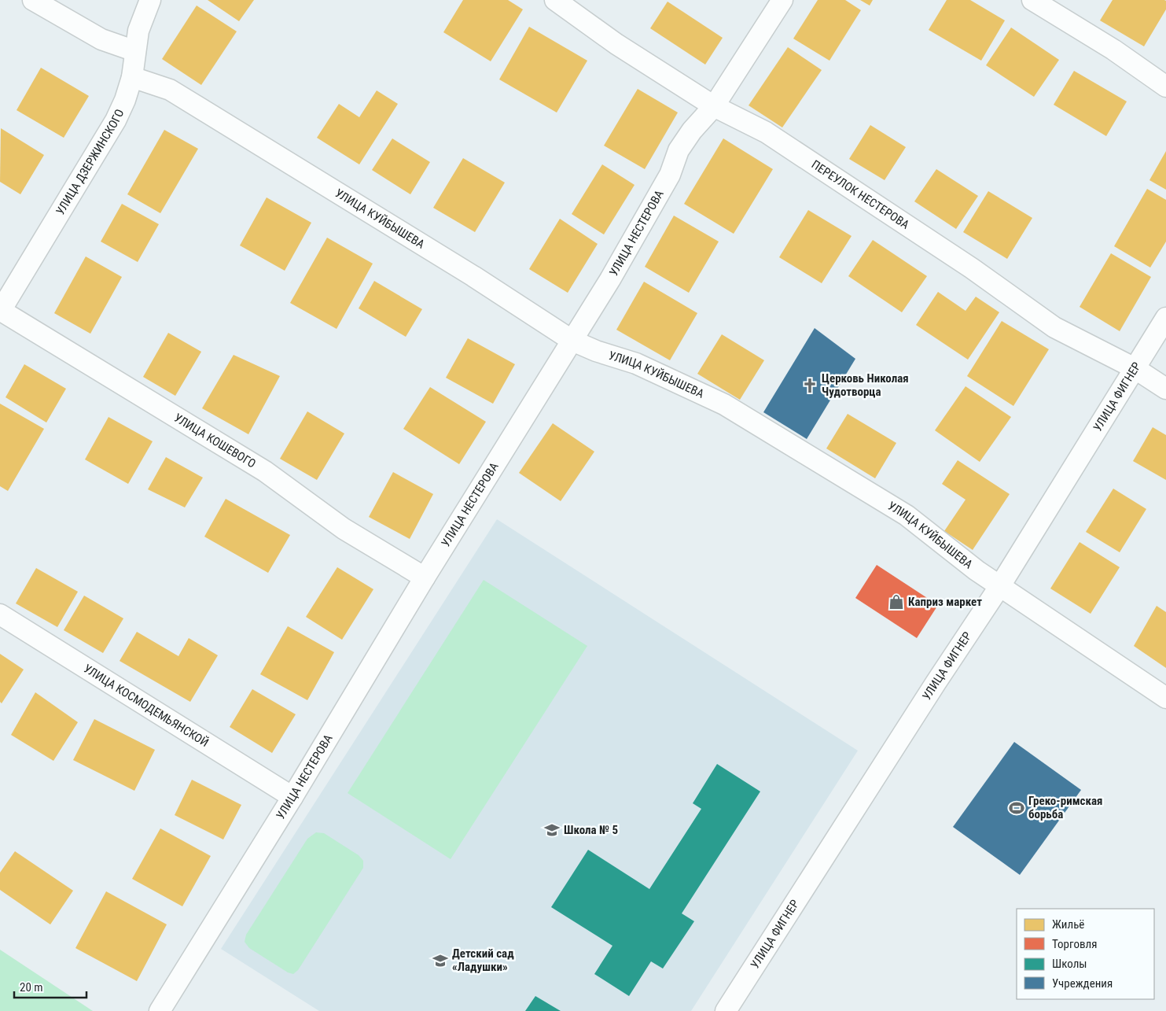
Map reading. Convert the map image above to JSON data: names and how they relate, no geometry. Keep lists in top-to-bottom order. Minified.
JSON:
{"streets":{"street":["УЛИЦА ДЗЕРЖИНСКОГО","ПЕРЕУЛОК НЕСТЕРОВА","УЛИЦА КУЙБЫШЕВА","УЛИЦА НЕСТЕРОВА","УЛИЦА ФИГНЕР","УЛИЦА КОШЕВОГО","УЛИЦА КОСМОДЕМЬЯНСКОЙ"]},"crossings":[["УЛИЦА ДЗЕРЖИНСКОГО","УЛИЦА КУЙБЫШЕВА"],["УЛИЦА ДЗЕРЖИНСКОГО","УЛИЦА КОШЕВОГО"],["ПЕРЕУЛОК НЕСТЕРОВА","УЛИЦА НЕСТЕРОВА"],["ПЕРЕУЛОК НЕСТЕРОВА","УЛИЦА ФИГНЕР"],["УЛИЦА КУЙБЫШЕВА","УЛИЦА НЕСТЕРОВА"],["УЛИЦА КУЙБЫШЕВА","УЛИЦА ФИГНЕР"],["УЛИЦА НЕСТЕРОВА","УЛИЦА КОШЕВОГО"],["УЛИЦА НЕСТЕРОВА","УЛИЦА КОСМОДЕМЬЯНСКОЙ"]],"places":{"church":["Церковь Николая Чудотворца"],"shop":["Каприз маркет"],"sports":["Греко-римская борьба"],"school or university":["Школа № 5","Детский сад «Ладушки»"]},"legend":["Жильё","Торговля","Школы","Учреждения"],"scale_bar":"20 m"}
